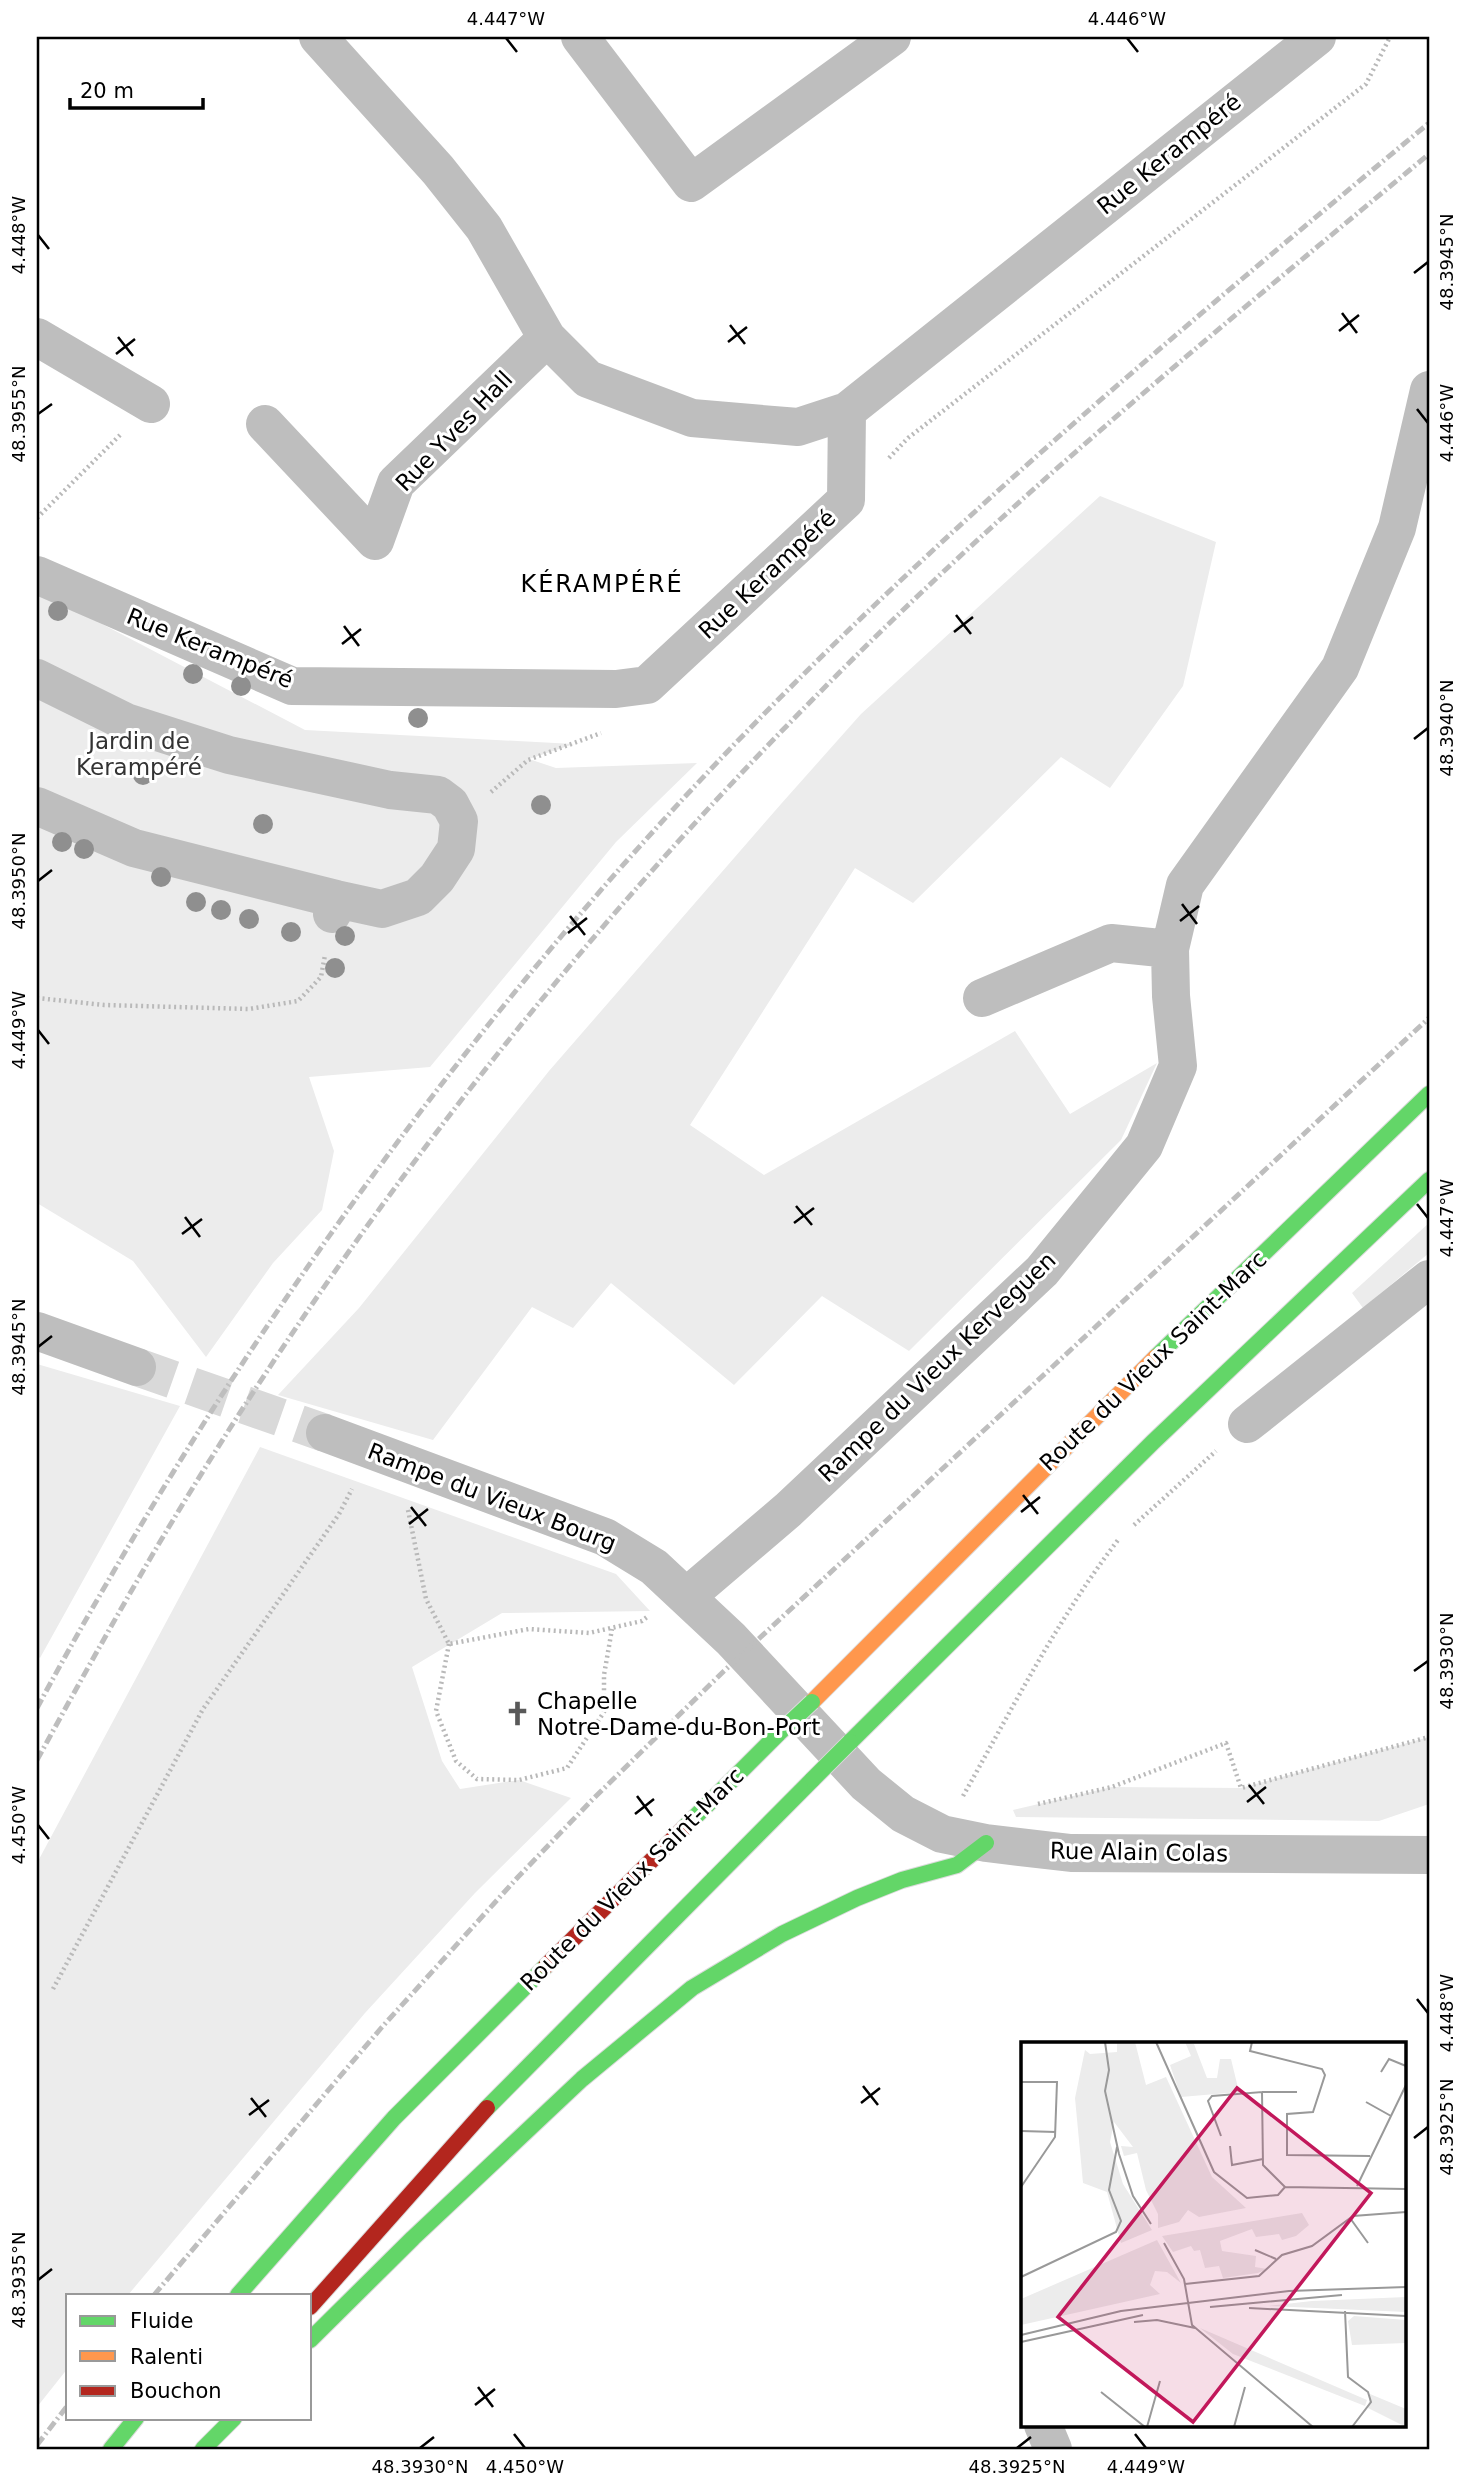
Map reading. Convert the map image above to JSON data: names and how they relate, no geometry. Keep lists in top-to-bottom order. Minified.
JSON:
{"streets":{"highway":["Route du Vieux Saint-Marc"],"street":["Rue Kerampéré","Rue Yves Hall","Rampe du Vieux Kerveguen","Rampe du Vieux Bourg","Rue Alain Colas"]},"crossings":[["Rampe du Vieux Kerveguen","Rampe du Vieux Bourg"],["Rampe du Vieux Bourg","Rue Alain Colas"]],"districts":["KÉRAMPÉRÉ"],"parks":["Jardin de Kerampéré"],"places":{"church":["Chapelle Notre-Dame-du-Bon-Port"]},"legend":["Fluide","Ralenti","Bouchon"],"scale_bar":"20 m","coordinates":["4.447°W","4.446°W","4.448°W","48.3945°N","48.3955°N","48.3940°N","48.3950°N","4.449°W","48.3930°N","4.450°W","48.3925°N","48.3935°N"]}
